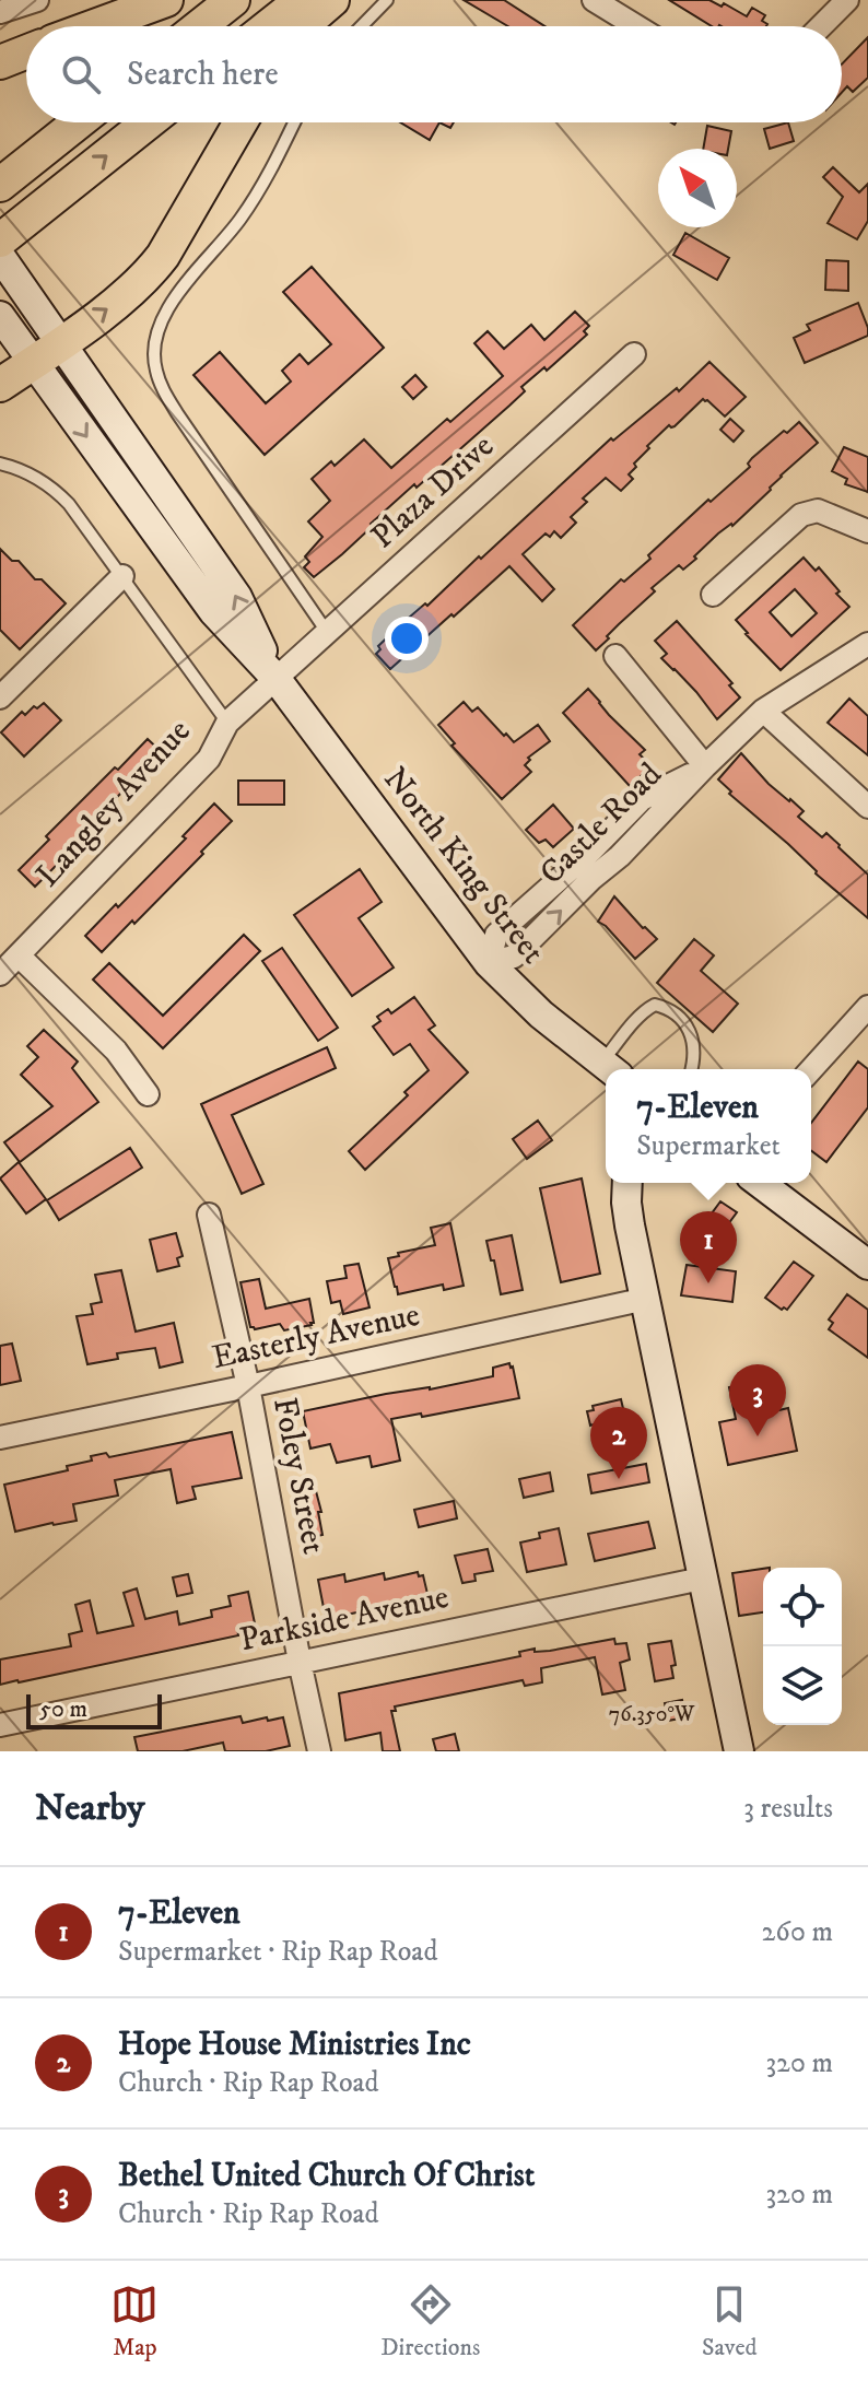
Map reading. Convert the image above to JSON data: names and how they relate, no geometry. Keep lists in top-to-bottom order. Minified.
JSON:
{"streets":{"main road":["North King Street"],"street":["Plaza Drive","Langley Avenue","Castle Road","Easterly Avenue","Foley Street","Parkside Avenue"]},"crossings":[["Plaza Drive","Langley Avenue"],["Plaza Drive","North King Street"],["Langley Avenue","North King Street"],["Castle Road","North King Street"],["Easterly Avenue","Foley Street"],["Foley Street","Parkside Avenue"]],"scale_bar":"50 m","north":"top left","page":{"search":"Search here","popup":["7-Eleven","Supermarket"],"pins":["1","3","2"],"scale":"50 m","heading":["Nearby","3 results"],"list":[{"mark":"1","name":"7-Eleven","note":"Supermarket · Rip Rap Road","value":"260 m"},{"mark":"2","name":"Hope House Ministries Inc","note":"Church · Rip Rap Road","value":"320 m"},{"mark":"3","name":"Bethel United Church Of Christ","note":"Church · Rip Rap Road","value":"320 m"}],"nav":["Map","Directions","Saved"]},"coordinates":["76.350°W"]}
